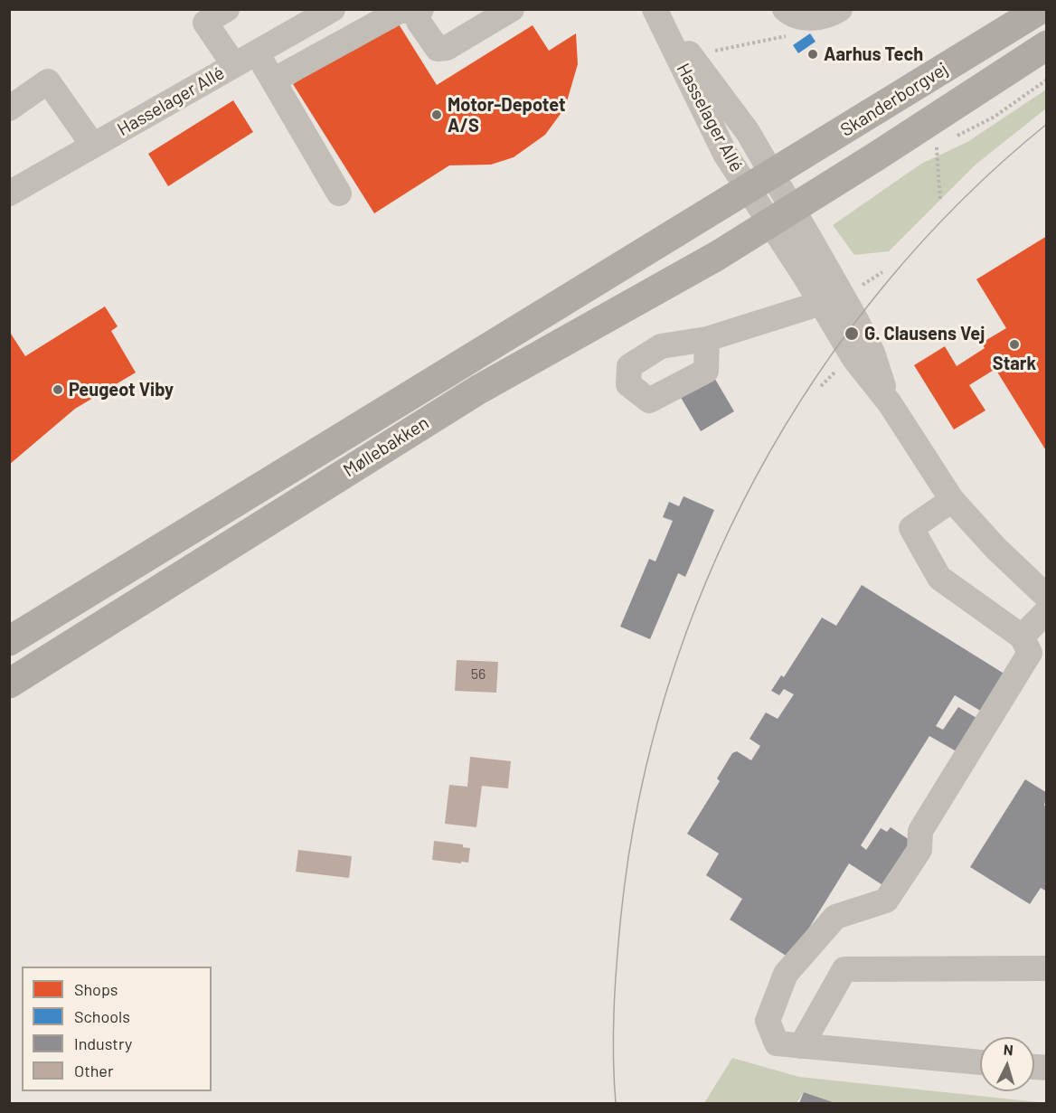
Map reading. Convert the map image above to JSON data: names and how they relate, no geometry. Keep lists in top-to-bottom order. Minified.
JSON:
{"streets":{"main road":["Skanderborgvej","Møllebakken"],"street":["Hasselager Allé"]},"crossings":[["Skanderborgvej","Hasselager Allé"],["Skanderborgvej","Møllebakken"],["Hasselager Allé","Møllebakken"]],"places":["Aarhus Tech","Motor-Depotet A/S","G. Clausens Vej","Stark","Peugeot Viby"],"house_numbers":["56"],"legend":["Shops","Schools","Industry","Other"],"north":"top"}
